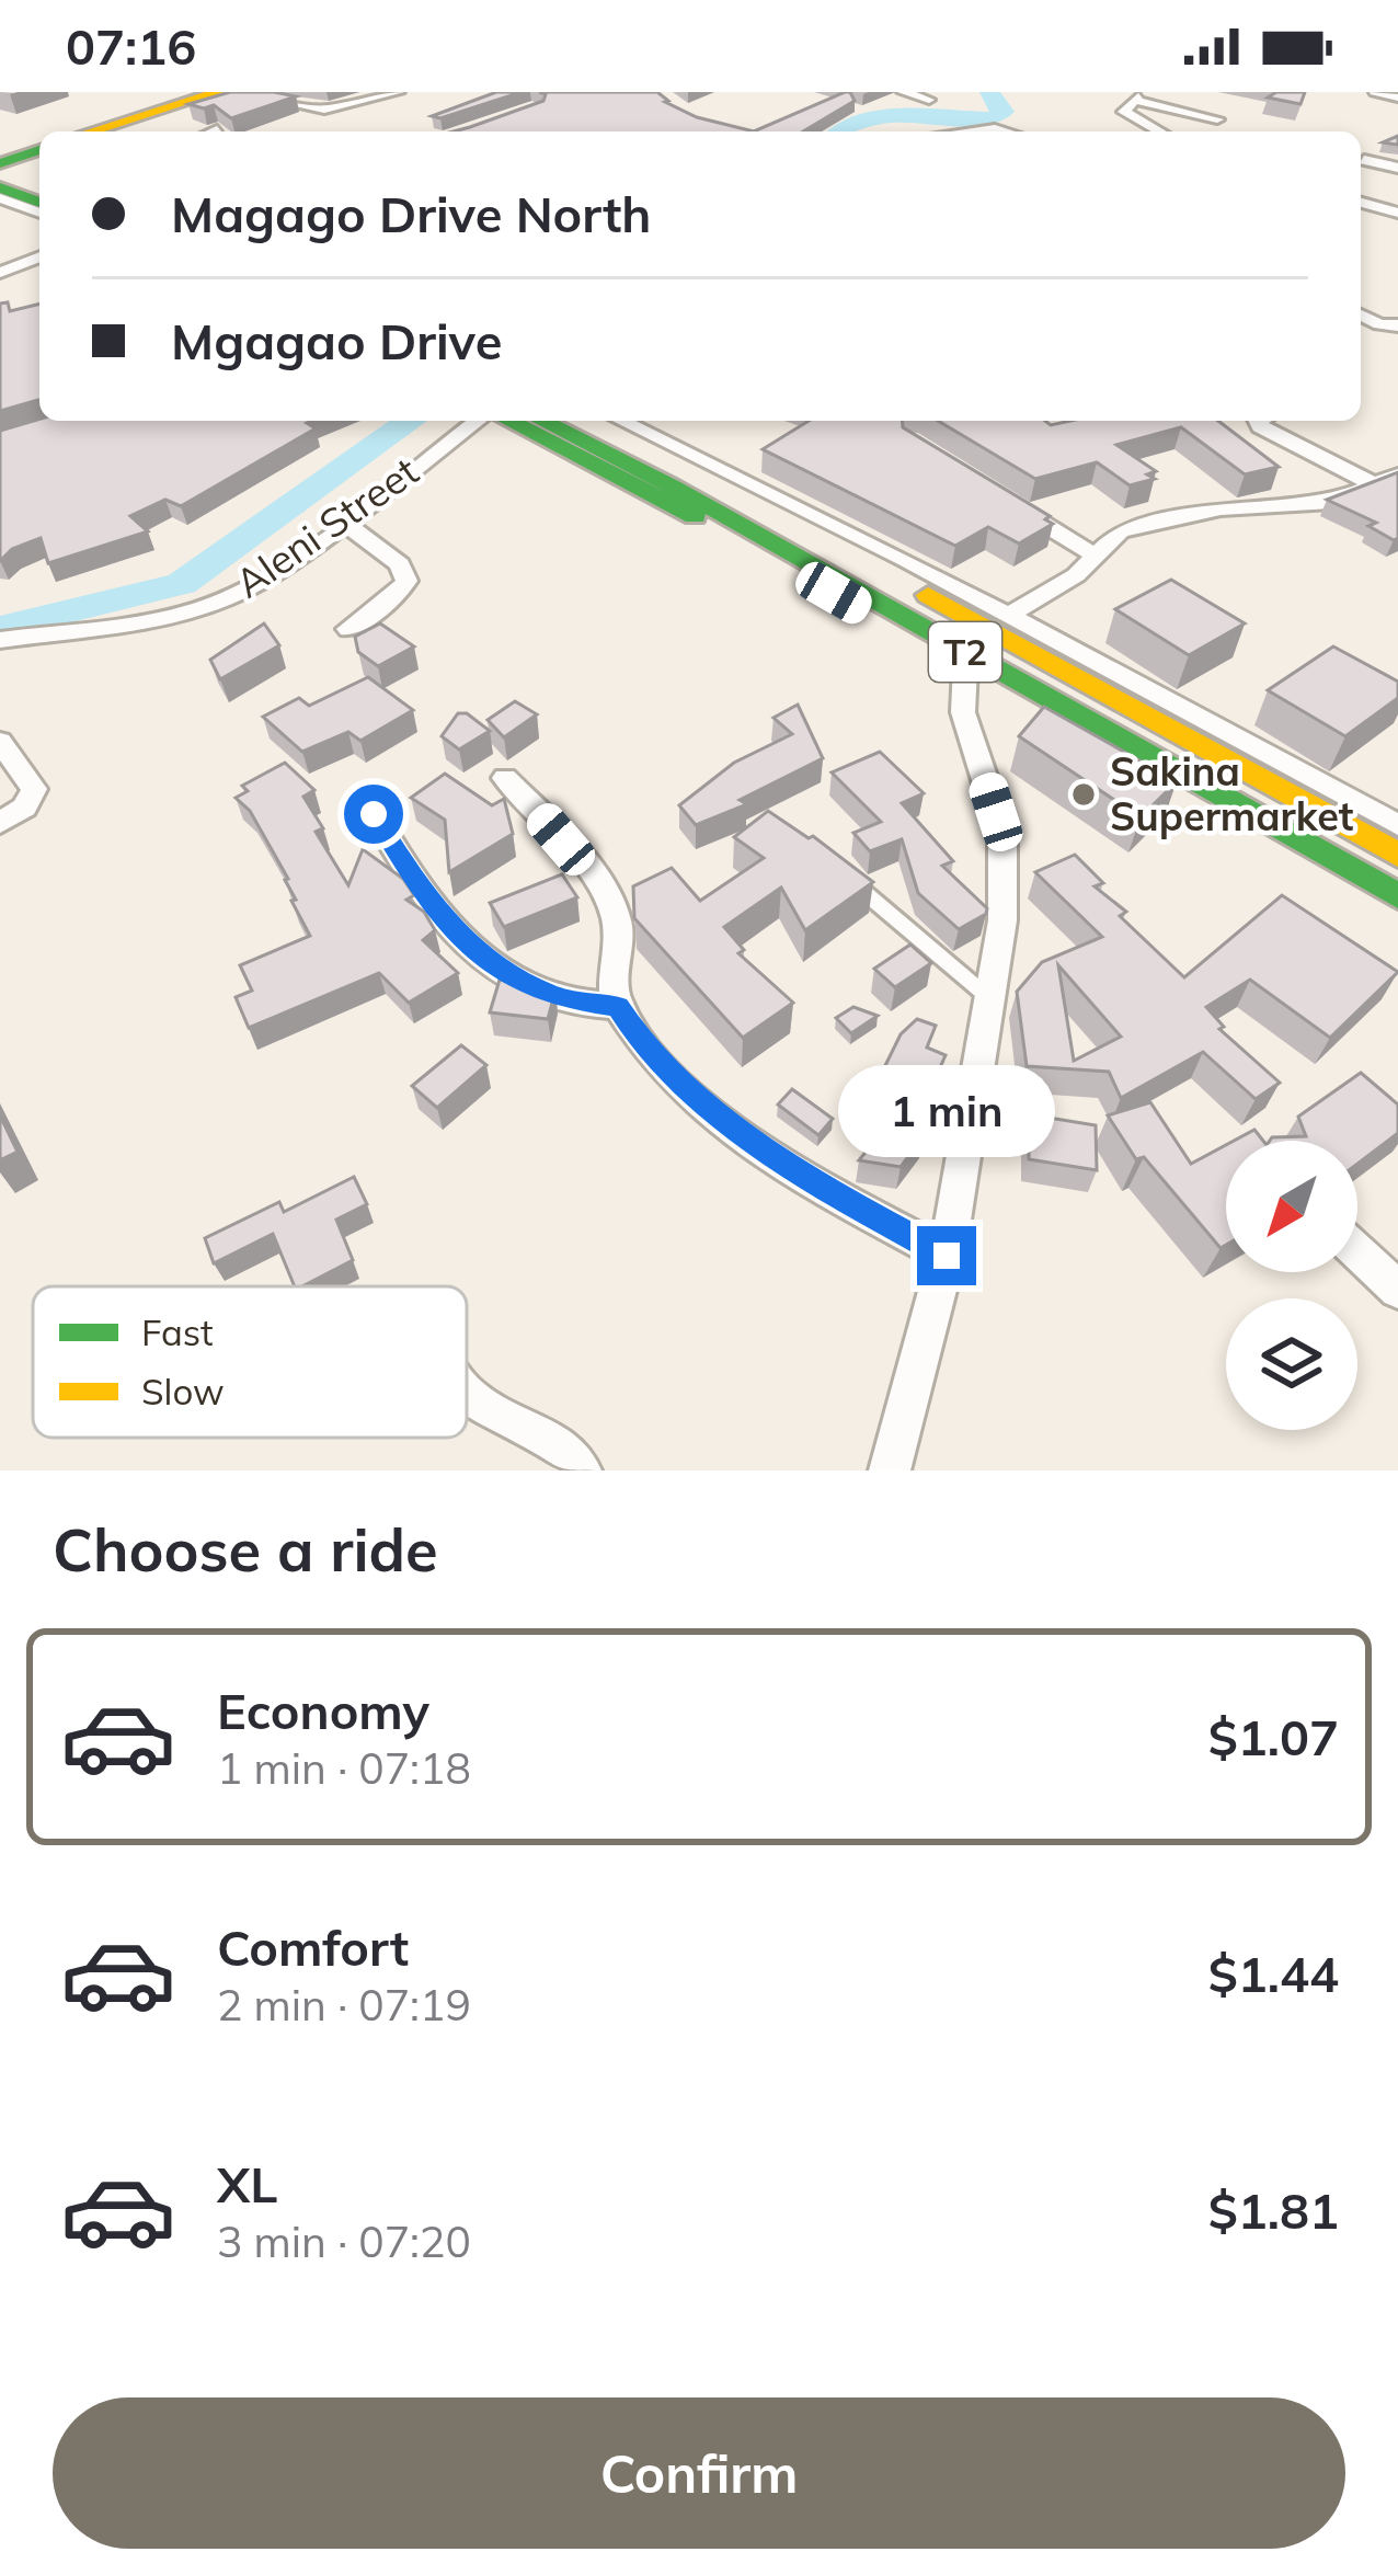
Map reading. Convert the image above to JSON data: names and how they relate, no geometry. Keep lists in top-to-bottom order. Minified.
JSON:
{"streets":{"main road":["T2"],"street":["Aleni Street"]},"places":["Sakina Supermarket"],"legend":["Fast","Slow"],"north":"bottom left","page":{"status":"07:16","banner":["Magago Drive North","Mgagao Drive"],"bubble":"1 min","heading":"Choose a ride","list":[{"name":"Economy","note":"1 min · 07:18","value":"$1.07"},{"name":"Comfort","note":"2 min · 07:19","value":"$1.44"},{"name":"XL","note":"3 min · 07:20","value":"$1.81"}],"buttons":"Confirm"}}
